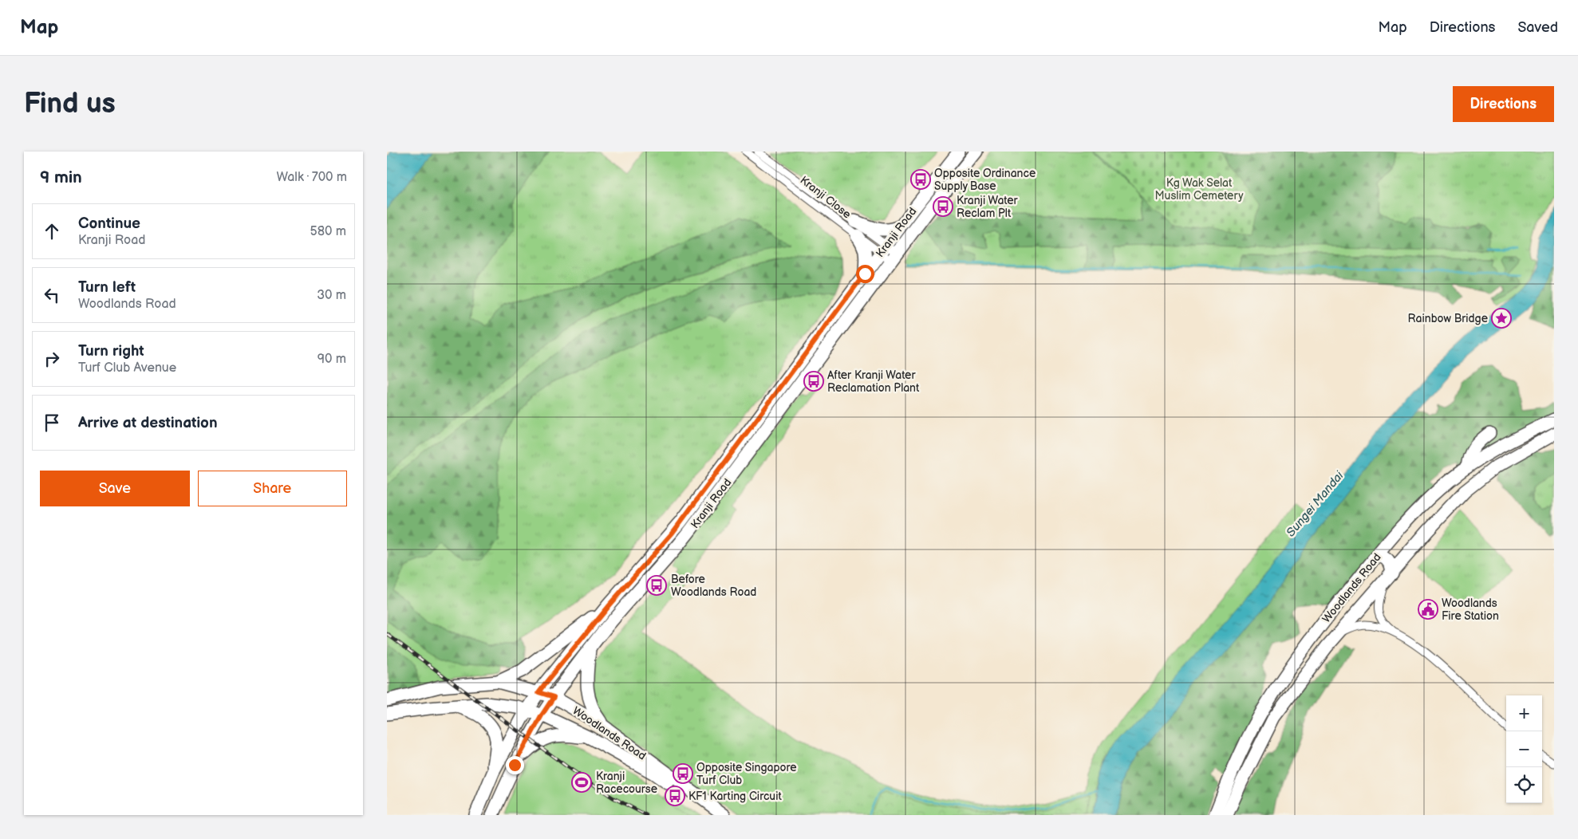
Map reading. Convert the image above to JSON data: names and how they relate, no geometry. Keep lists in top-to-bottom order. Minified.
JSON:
{"streets":{"main road":["Kranji Road","Woodlands Road"],"street":["Kranji Close"]},"crossings":[["Kranji Close","Kranji Road"],["Kranji Road","Woodlands Road"]],"water":["Sungei Mandai"],"parks":["Kg Wak Selat Muslim Cemetery"],"places":{"bus stop":["Opposite Ordinance Supply Base","Kranji Water Reclam Plt","After Kranji Water Reclamation Plant","Before Woodlands Road","Opposite Singapore Turf Club","KF1 Karting Circuit"],"place":["Rainbow Bridge"],"public building":["Woodlands Fire Station"],"sports":["Kranji Racecourse"]},"page":{"header":"Map","nav":["Map","Directions","Saved"],"buttons":["Directions",["Save","Share"]],"title":"Find us","heading":["9 min","Walk · 700 m"],"list":[["Continue","Kranji Road","580 m"],["Turn left","Woodlands Road","30 m"],["Turn right","Turf Club Avenue","90 m"],"Arrive at destination"],"map_buttons":["+","−"]}}
